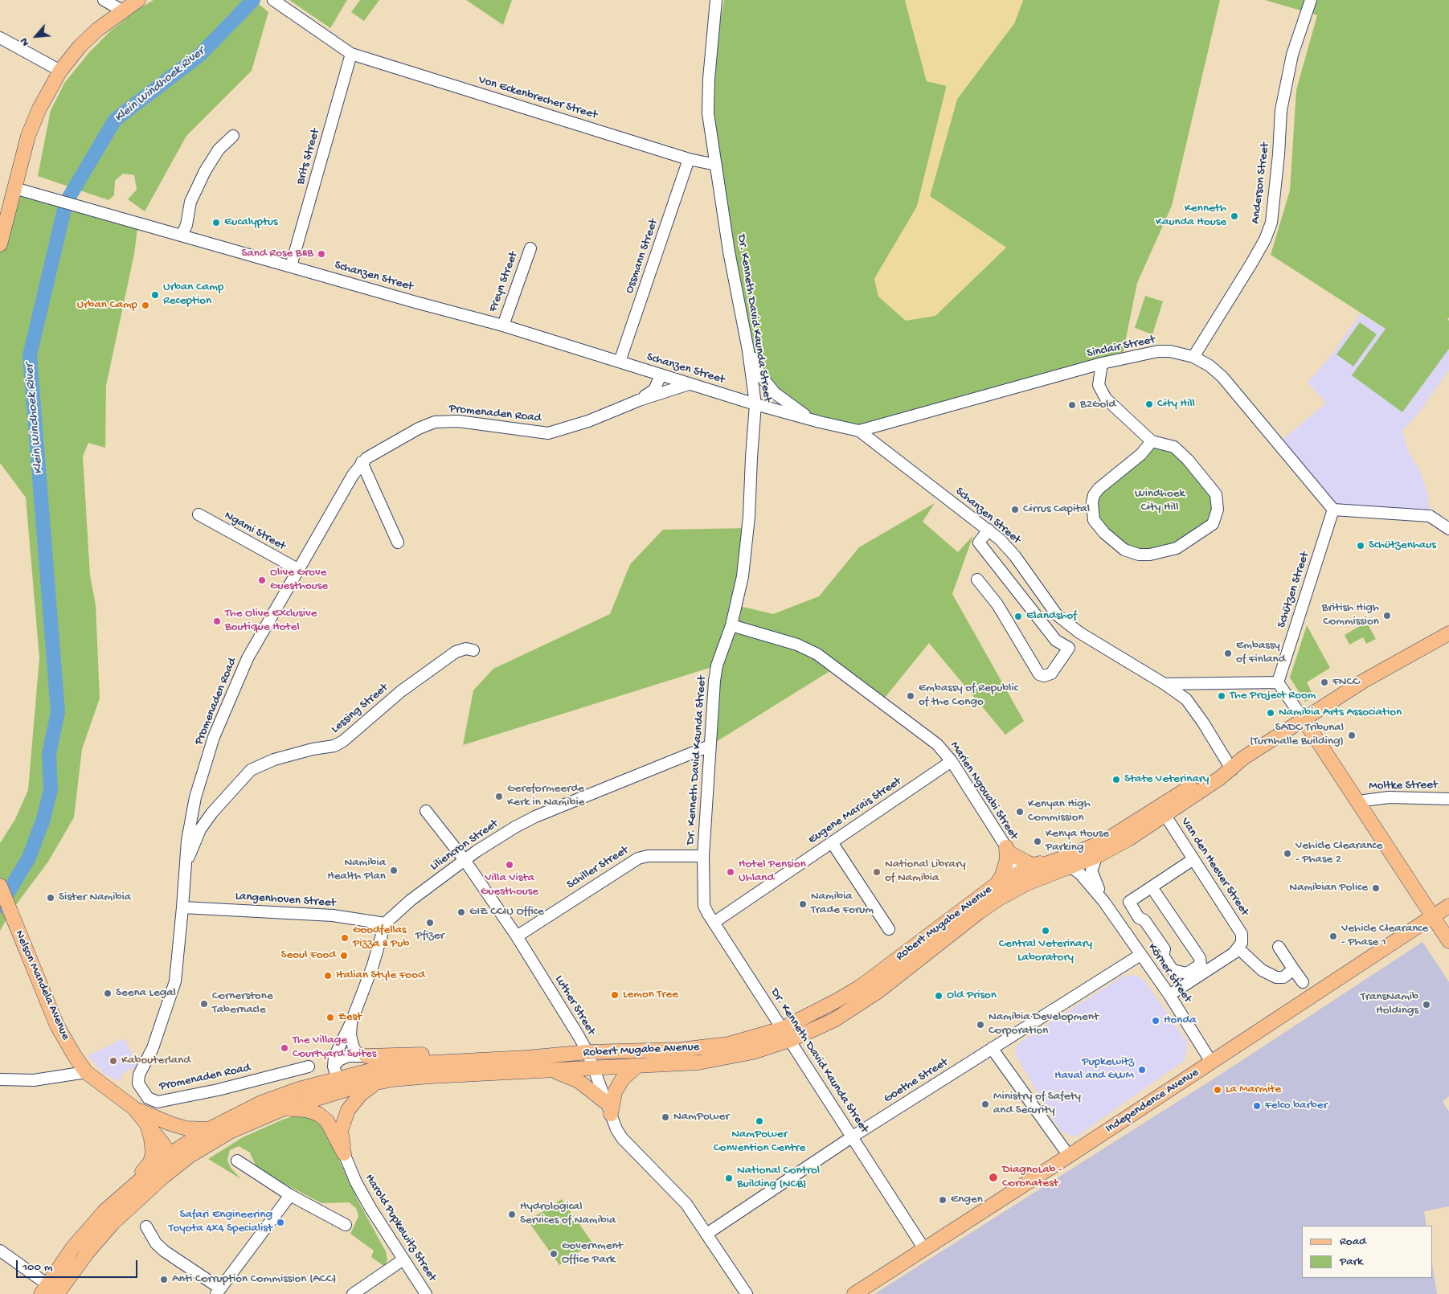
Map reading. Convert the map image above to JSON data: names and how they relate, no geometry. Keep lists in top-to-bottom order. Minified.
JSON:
{"streets":{"main road":["Robert Mugabe Avenue","Nelson Mandela Avenue","Independence Avenue"],"street":["Von Eckenbrecher Street","Brits Street","Anderson Street","Ossmann Street","Schanzen Street","Freyn Street","Dr. Kenneth David Kaunda Street","Sinclair Street","Promenaden Road","Ngami Street","Schützen Street","Lessing Street","Moltke Street","Marien Ngouabi Street","Eugene Marais Street","Liliencron Street","Van den Heever Street","Schiller Street","Langenhoven Street","Körner Street","Luther Street","Goethe Street","Harold Pupkewitz Street"]},"crossings":[["Von Eckenbrecher Street","Brits Street"],["Von Eckenbrecher Street","Ossmann Street"],["Von Eckenbrecher Street","Dr. Kenneth David Kaunda Street"],["Brits Street","Schanzen Street"],["Anderson Street","Sinclair Street"],["Ossmann Street","Schanzen Street"],["Schanzen Street","Freyn Street"],["Schanzen Street","Dr. Kenneth David Kaunda Street"],["Schanzen Street","Sinclair Street"],["Schanzen Street","Promenaden Road"],["Schanzen Street","Robert Mugabe Avenue"],["Dr. Kenneth David Kaunda Street","Marien Ngouabi Street"],["Dr. Kenneth David Kaunda Street","Eugene Marais Street"],["Dr. Kenneth David Kaunda Street","Liliencron Street"],["Dr. Kenneth David Kaunda Street","Schiller Street"],["Dr. Kenneth David Kaunda Street","Robert Mugabe Avenue"],["Dr. Kenneth David Kaunda Street","Goethe Street"],["Dr. Kenneth David Kaunda Street","Independence Avenue"],["Sinclair Street","Schützen Street"],["Promenaden Road","Ngami Street"],["Promenaden Road","Lessing Street"],["Promenaden Road","Langenhoven Street"],["Marien Ngouabi Street","Eugene Marais Street"],["Marien Ngouabi Street","Robert Mugabe Avenue"],["Liliencron Street","Langenhoven Street"],["Liliencron Street","Luther Street"],["Van den Heever Street","Robert Mugabe Avenue"],["Schiller Street","Luther Street"],["Robert Mugabe Avenue","Körner Street"],["Robert Mugabe Avenue","Nelson Mandela Avenue"],["Robert Mugabe Avenue","Luther Street"],["Körner Street","Goethe Street"],["Körner Street","Independence Avenue"],["Luther Street","Goethe Street"]],"water":["Klein Windhoek River"],"parks":["Windhoek City Hill"],"places":["Kenneth Kaunda House","Eucalyptus","Sand Rose B&B","Urban Camp Reception","Urban Camp","City Hill","B2Gold","Cirrus Capital","Schützenhaus","Olive Grove Guesthouse","British High Commission","Elandshof","The Olive Exclusive Boutique Hotel","Embassy of Finland","FNCC","Embassy of Republic of the Congo","The Project Room","Namibia Arts Association","SADC Tribunal (Turnhalle Building)","State Veterinary","Gereformeerde Kerk in Namibie","Kenyan High Commission","Kenya House Parking","Vehicle Clearance - Phase 2","Villa Vista Guesthouse","Namibia Health Plan","Hotel Pension Uhland","National Library of Namibia","Namibian Police","Sister Namibia","Namibia Trade Forum","GIZ CCIU Office","Pfizer","Central Veterinary Laboratory","Vehicle Clearance - Phase 1","Goodfellas Pizza & Pub","Seoul Food","Italian Style Food","Seena Legal","Lemon Tree","Old Prison","Cornerstone Tabernacle","TransNamib Holdings","Zest","Honda","Namibia Development Corporation","The Village Courtyard Suites","Kabouterland","Pupkewitz Haval and GWM","La Marmite","Ministry of Safety and Security","Felco barber","NamPower","NamPower Convention Centre","DiagnoLab - Coronatest","National Control Building (NCB)","Engen","Hydrological Services of Namibia","Safari Engineering Toyota 4x4 Specialist","Government Office Park","Anti Corruption Commission (ACC)"],"legend":["Road","Park"],"scale_bar":"100 m","north":"bottom left"}
